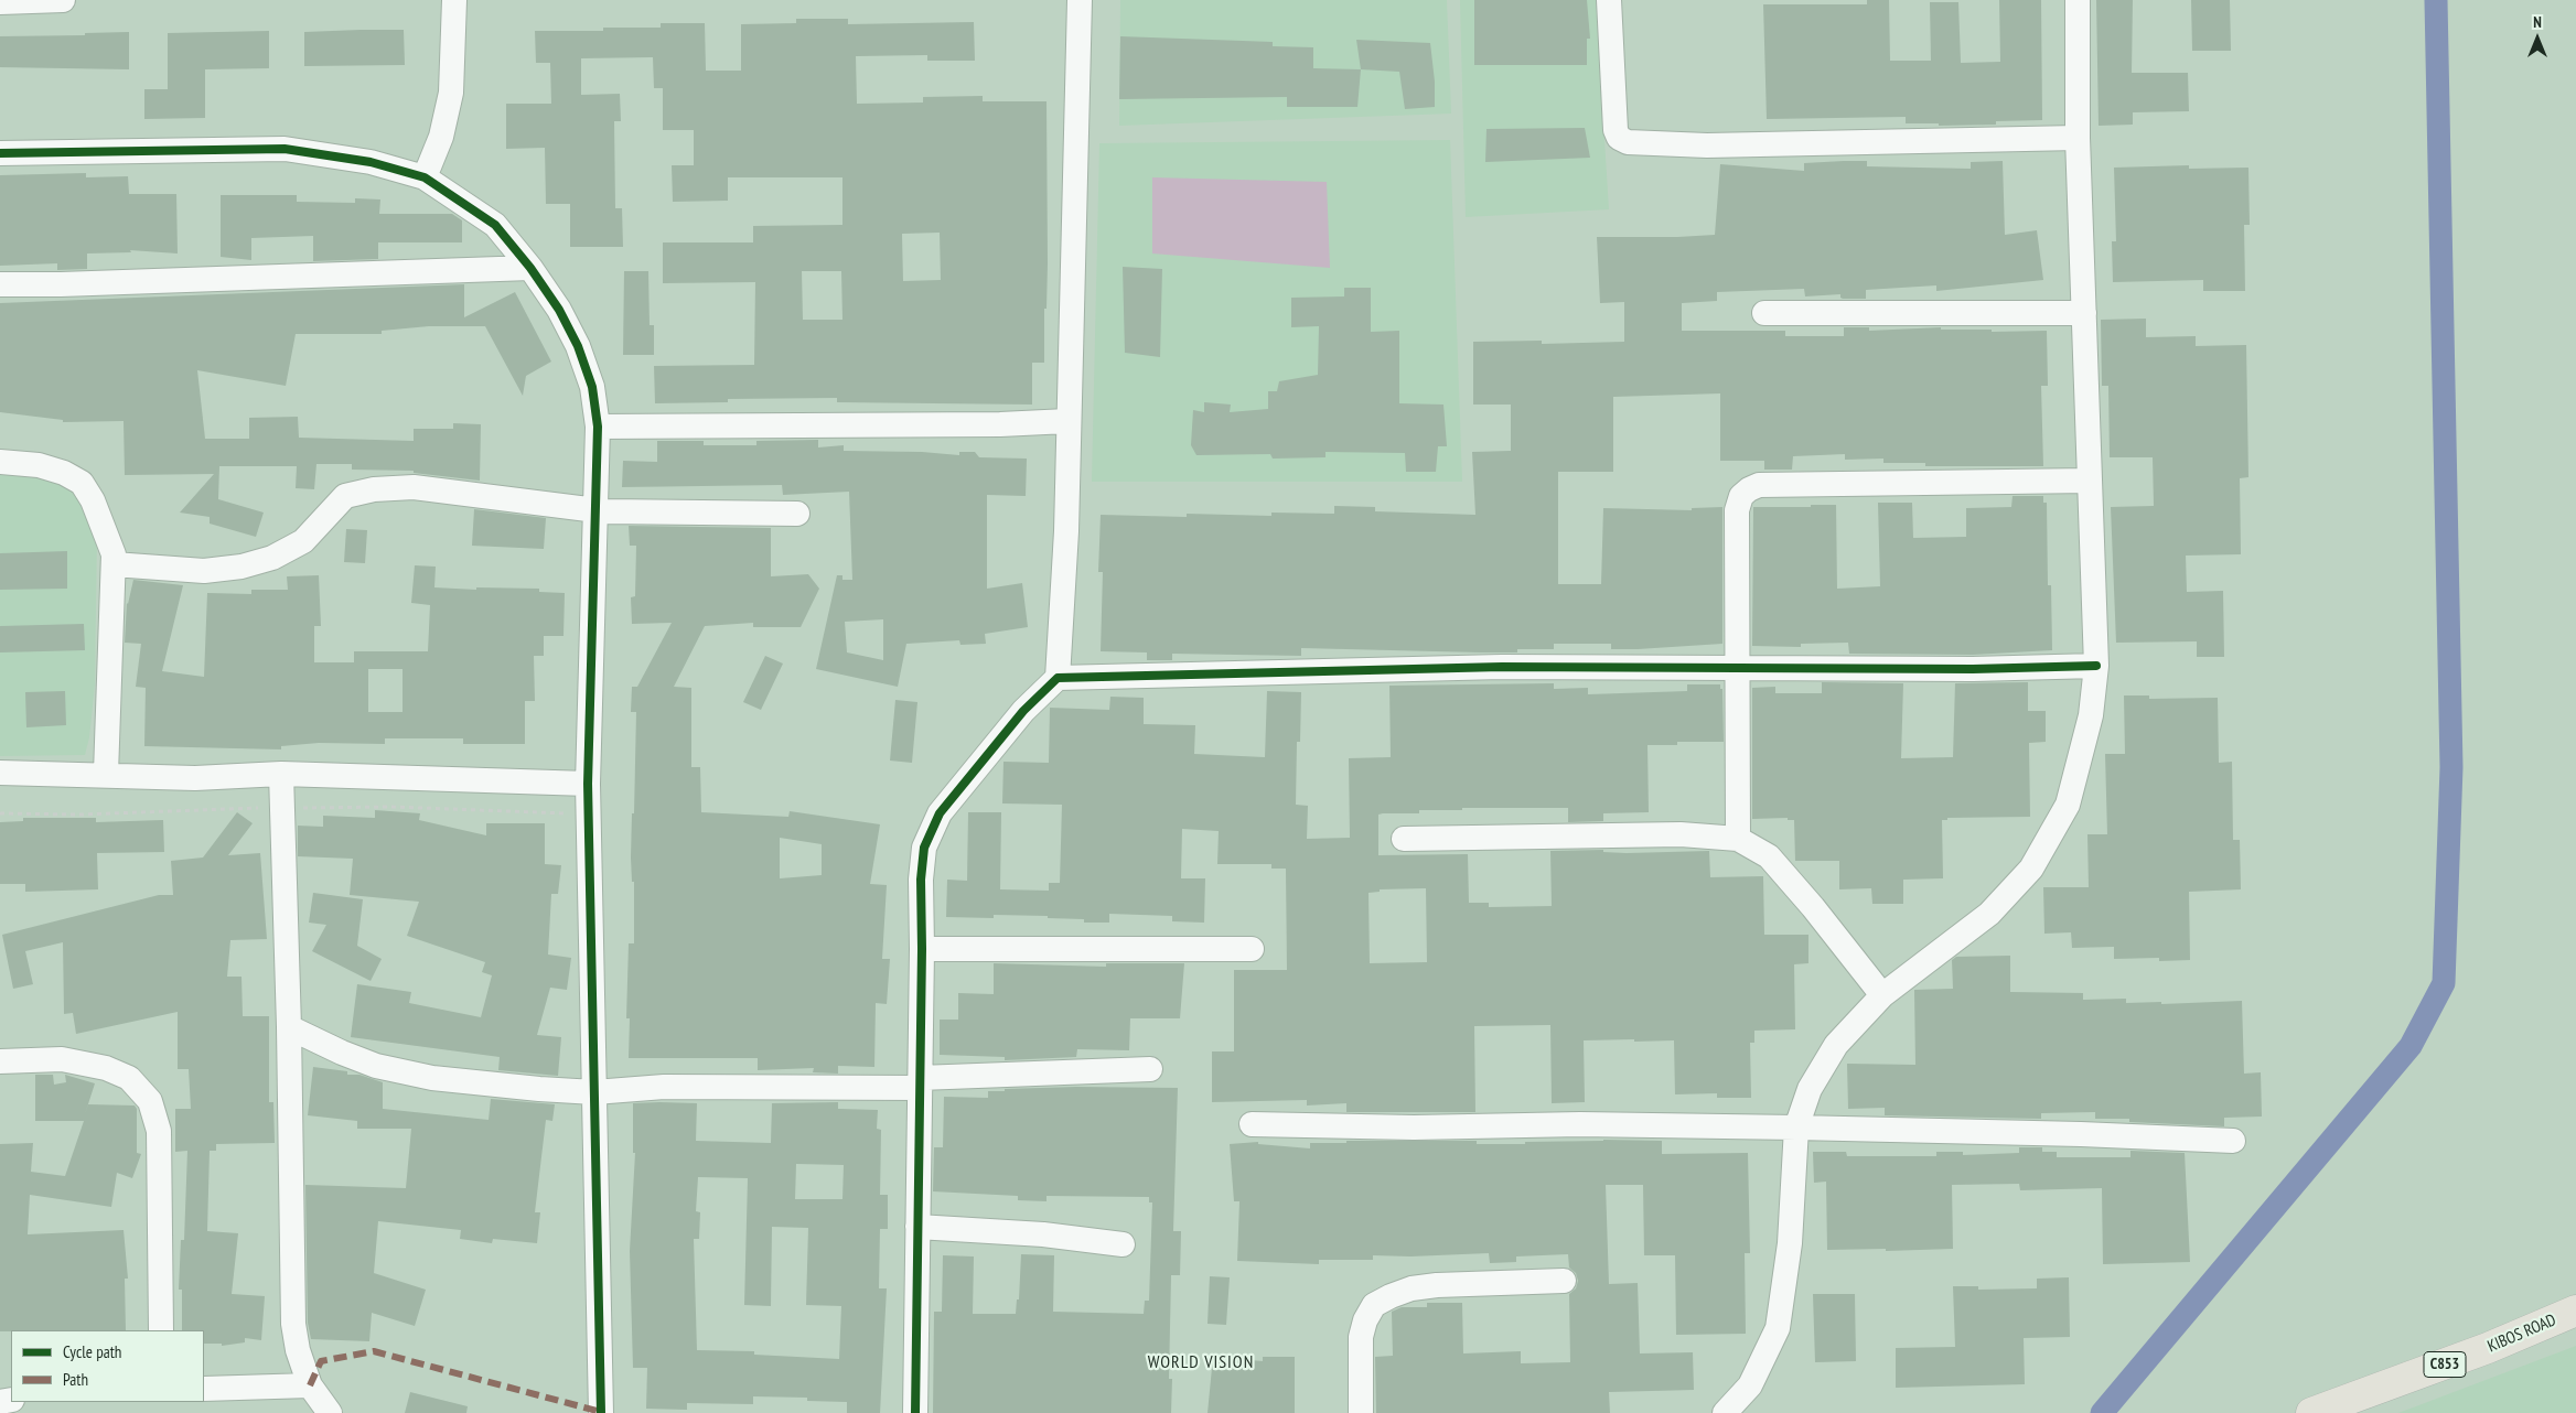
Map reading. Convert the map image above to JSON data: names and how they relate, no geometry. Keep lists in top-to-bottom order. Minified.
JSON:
{"streets":{"main road":["KIBOS ROAD","C853"]},"districts":["WORLD VISION"],"legend":["Cycle path","Path"],"north":"top"}
